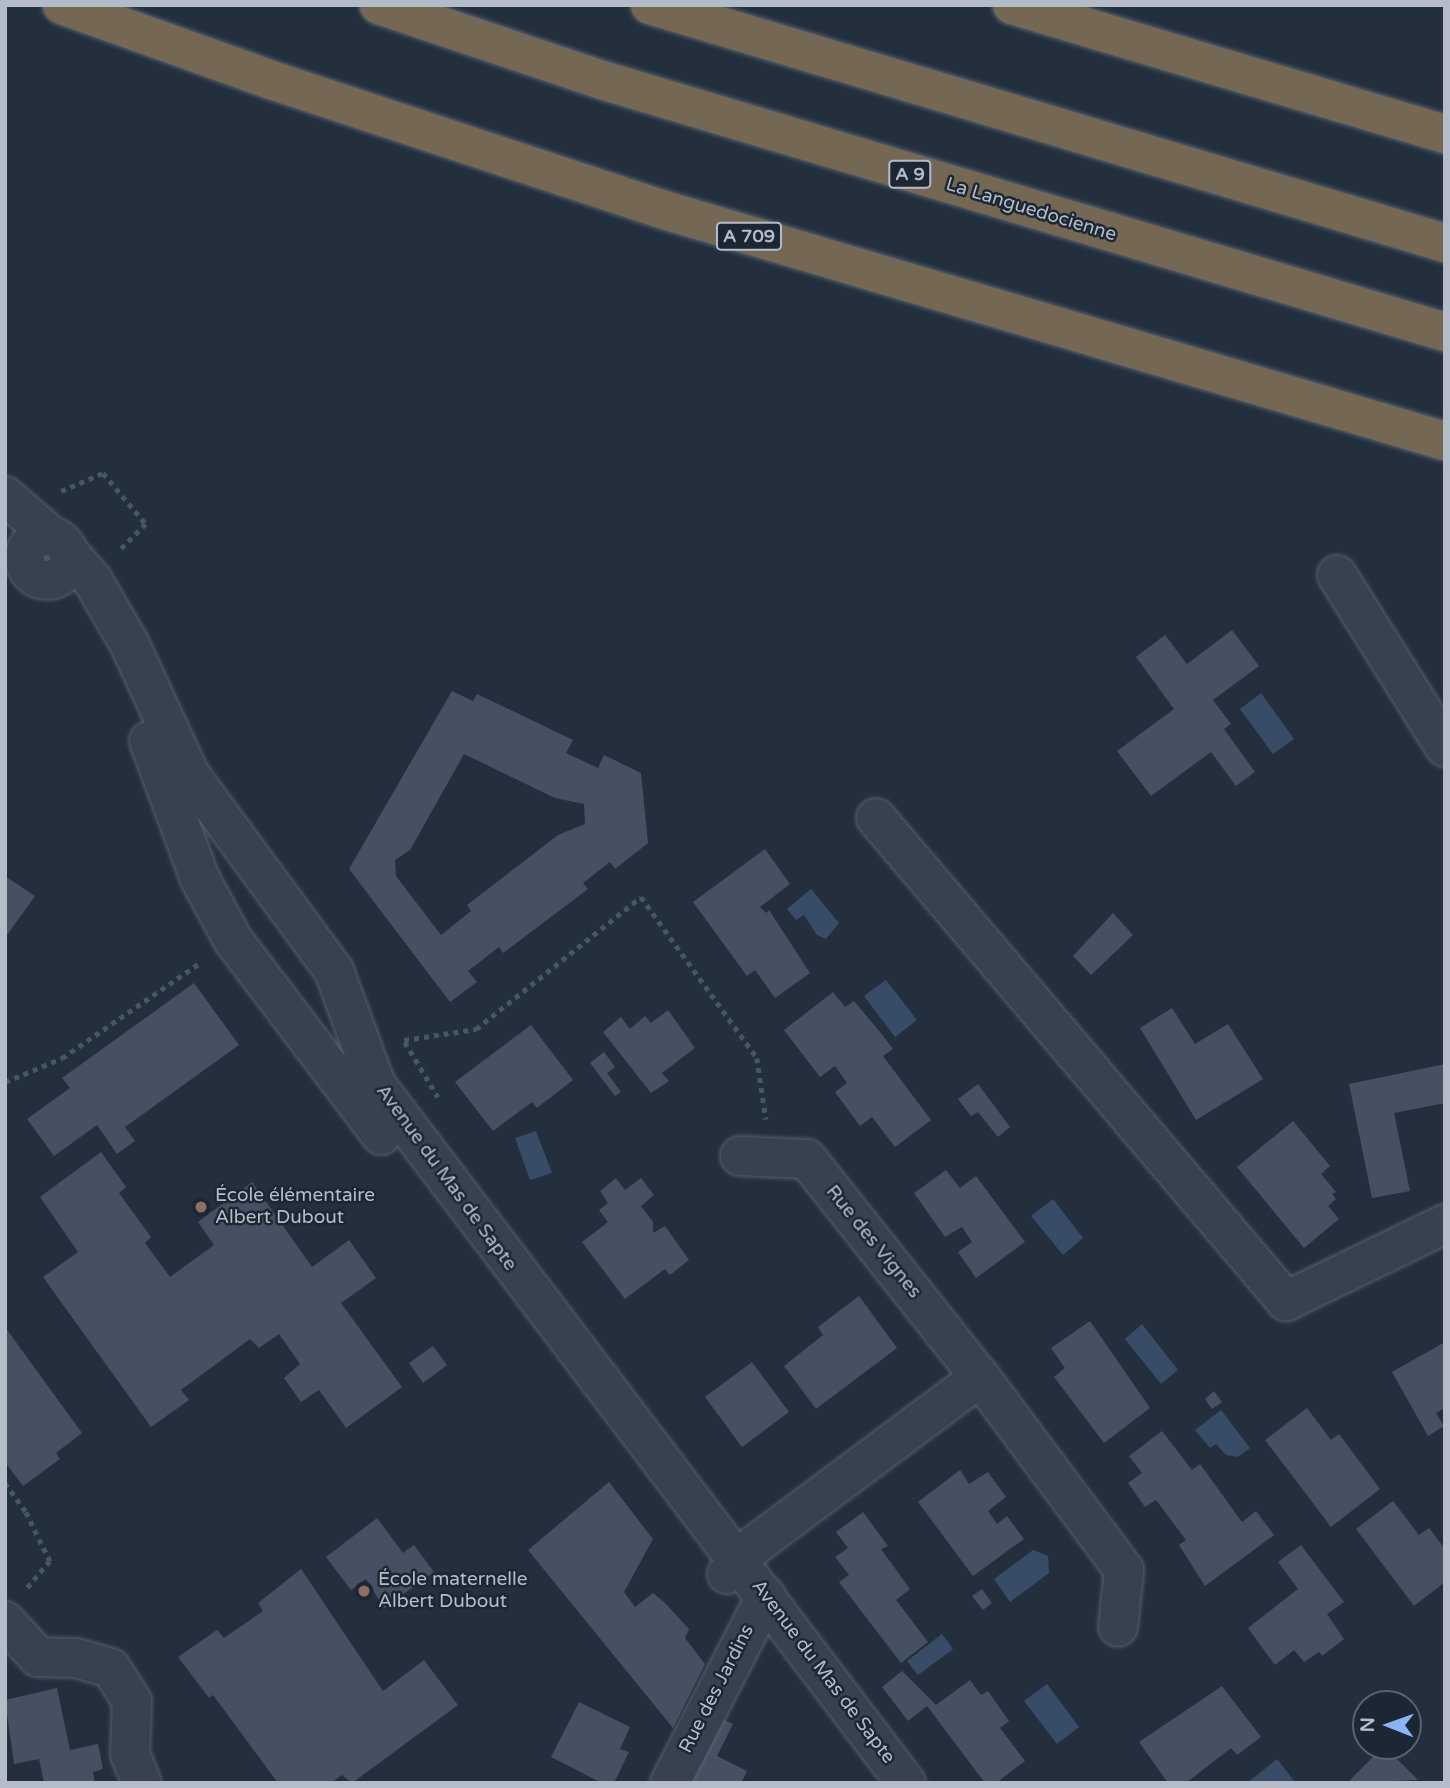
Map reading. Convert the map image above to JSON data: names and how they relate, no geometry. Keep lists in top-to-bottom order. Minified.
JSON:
{"streets":{"highway":["A 9","La Languedocienne","A 709"],"street":["Avenue du Mas de Sapte","Rue des Vignes","Rue des Jardins"]},"crossings":[["Avenue du Mas de Sapte","Rue des Jardins"]],"places":["École élémentaire Albert Dubout","École maternelle Albert Dubout"],"north":"left"}
